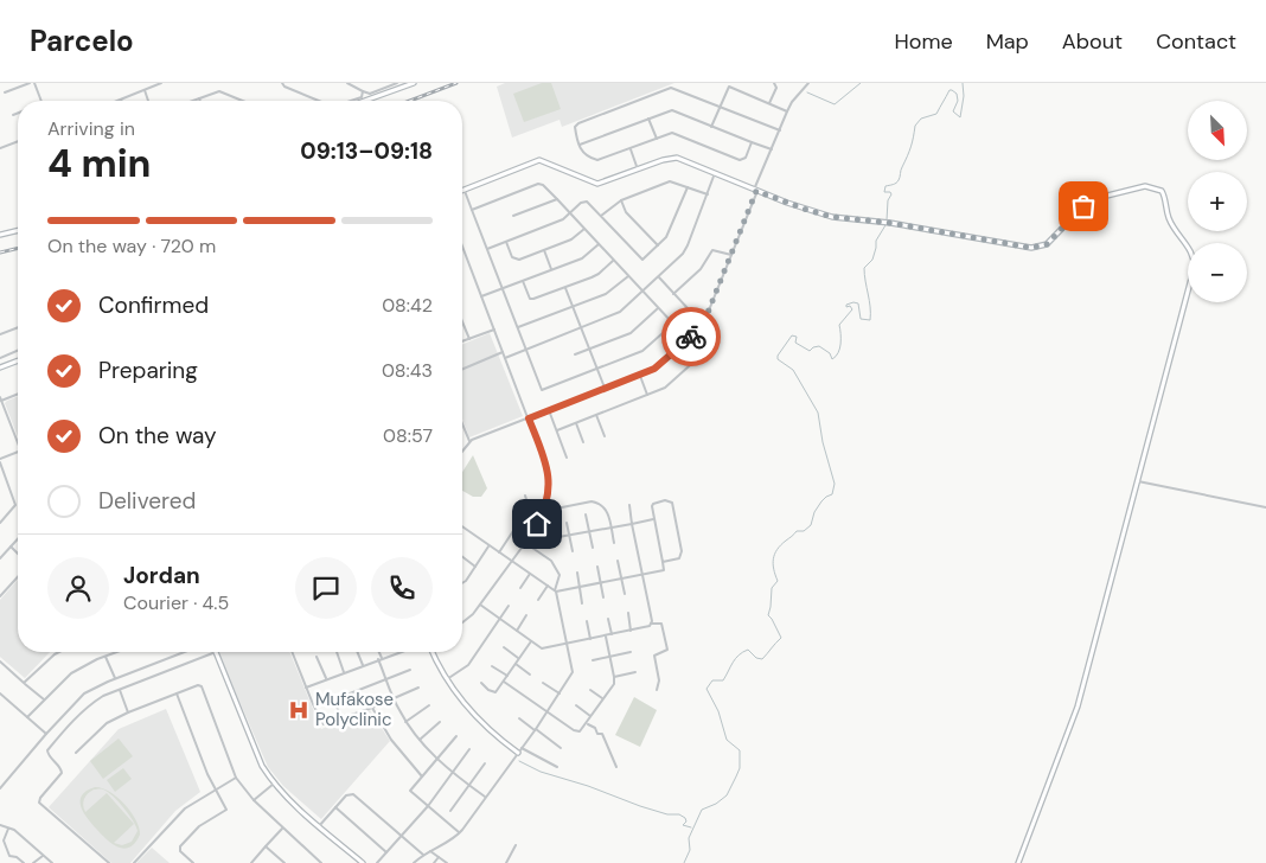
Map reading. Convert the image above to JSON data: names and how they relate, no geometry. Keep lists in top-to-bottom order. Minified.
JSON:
{"places":{"hospital":["Mufakose Polyclinic"]},"north":"bottom right","page":{"header":"Parcelo","nav":["Home","Map","About","Contact"],"map_buttons":["+","−"],"heading":["4 min","Arriving in","09:13–09:18"],"panel":["Jordan","Courier · 4.5"],"bar":"On the way · 720 m","list":[["Confirmed","08:42"],["Preparing","08:43"],["On the way","08:57"],"Delivered"]}}
